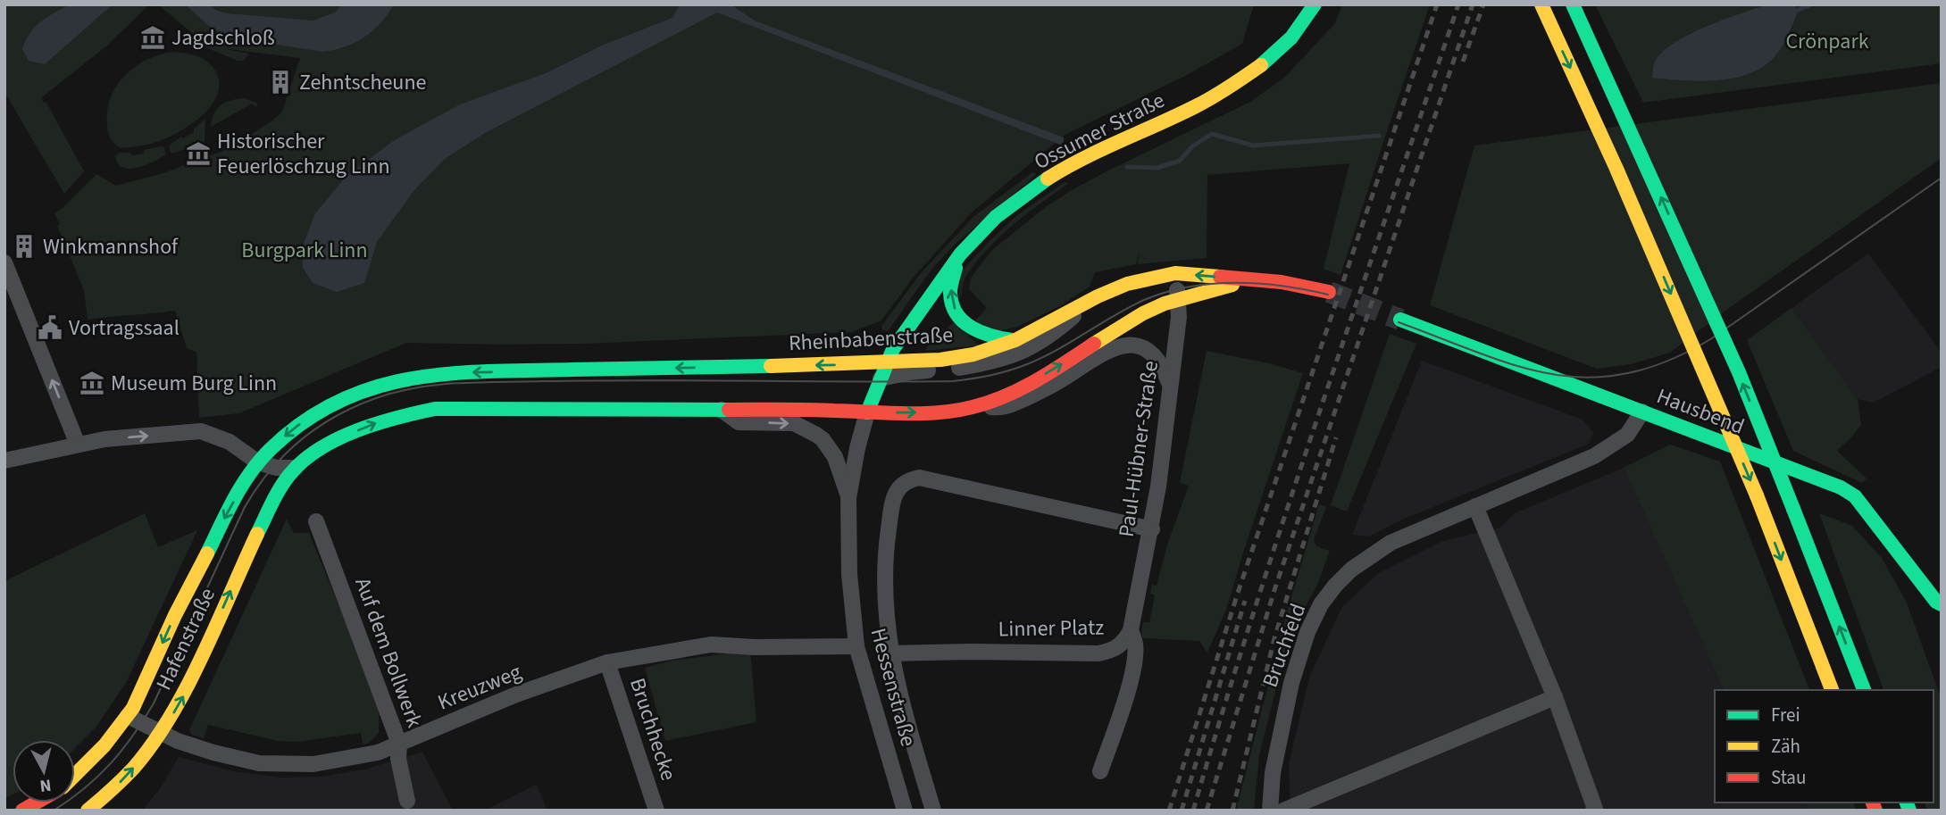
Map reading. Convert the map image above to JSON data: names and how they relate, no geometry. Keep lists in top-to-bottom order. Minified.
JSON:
{"streets":{"main road":["Ossumer Straße","Rheinbabenstraße","Hausbend","Hafenstraße"],"street":["Paul-Hübner-Straße","Linner Platz","Bruchfeld","Auf dem Bollwerk","Kreuzweg","Hessenstraße","Bruchhecke"]},"crossings":[["Ossumer Straße","Rheinbabenstraße"],["Ossumer Straße","Hessenstraße"],["Rheinbabenstraße","Paul-Hübner-Straße"],["Rheinbabenstraße","Hafenstraße"],["Hausbend","Bruchfeld"],["Paul-Hübner-Straße","Linner Platz"],["Hafenstraße","Kreuzweg"],["Auf dem Bollwerk","Kreuzweg"],["Kreuzweg","Hessenstraße"],["Kreuzweg","Bruchhecke"]],"parks":["Crönpark","Burgpark Linn"],"places":{"museum":["Jagdschloß","Historischer Feuerlöschzug Linn","Museum Burg Linn"],"building":["Zehntscheune","Winkmannshof"],"public building":["Vortragssaal"]},"legend":["Frei","Zäh","Stau"],"north":"bottom"}
